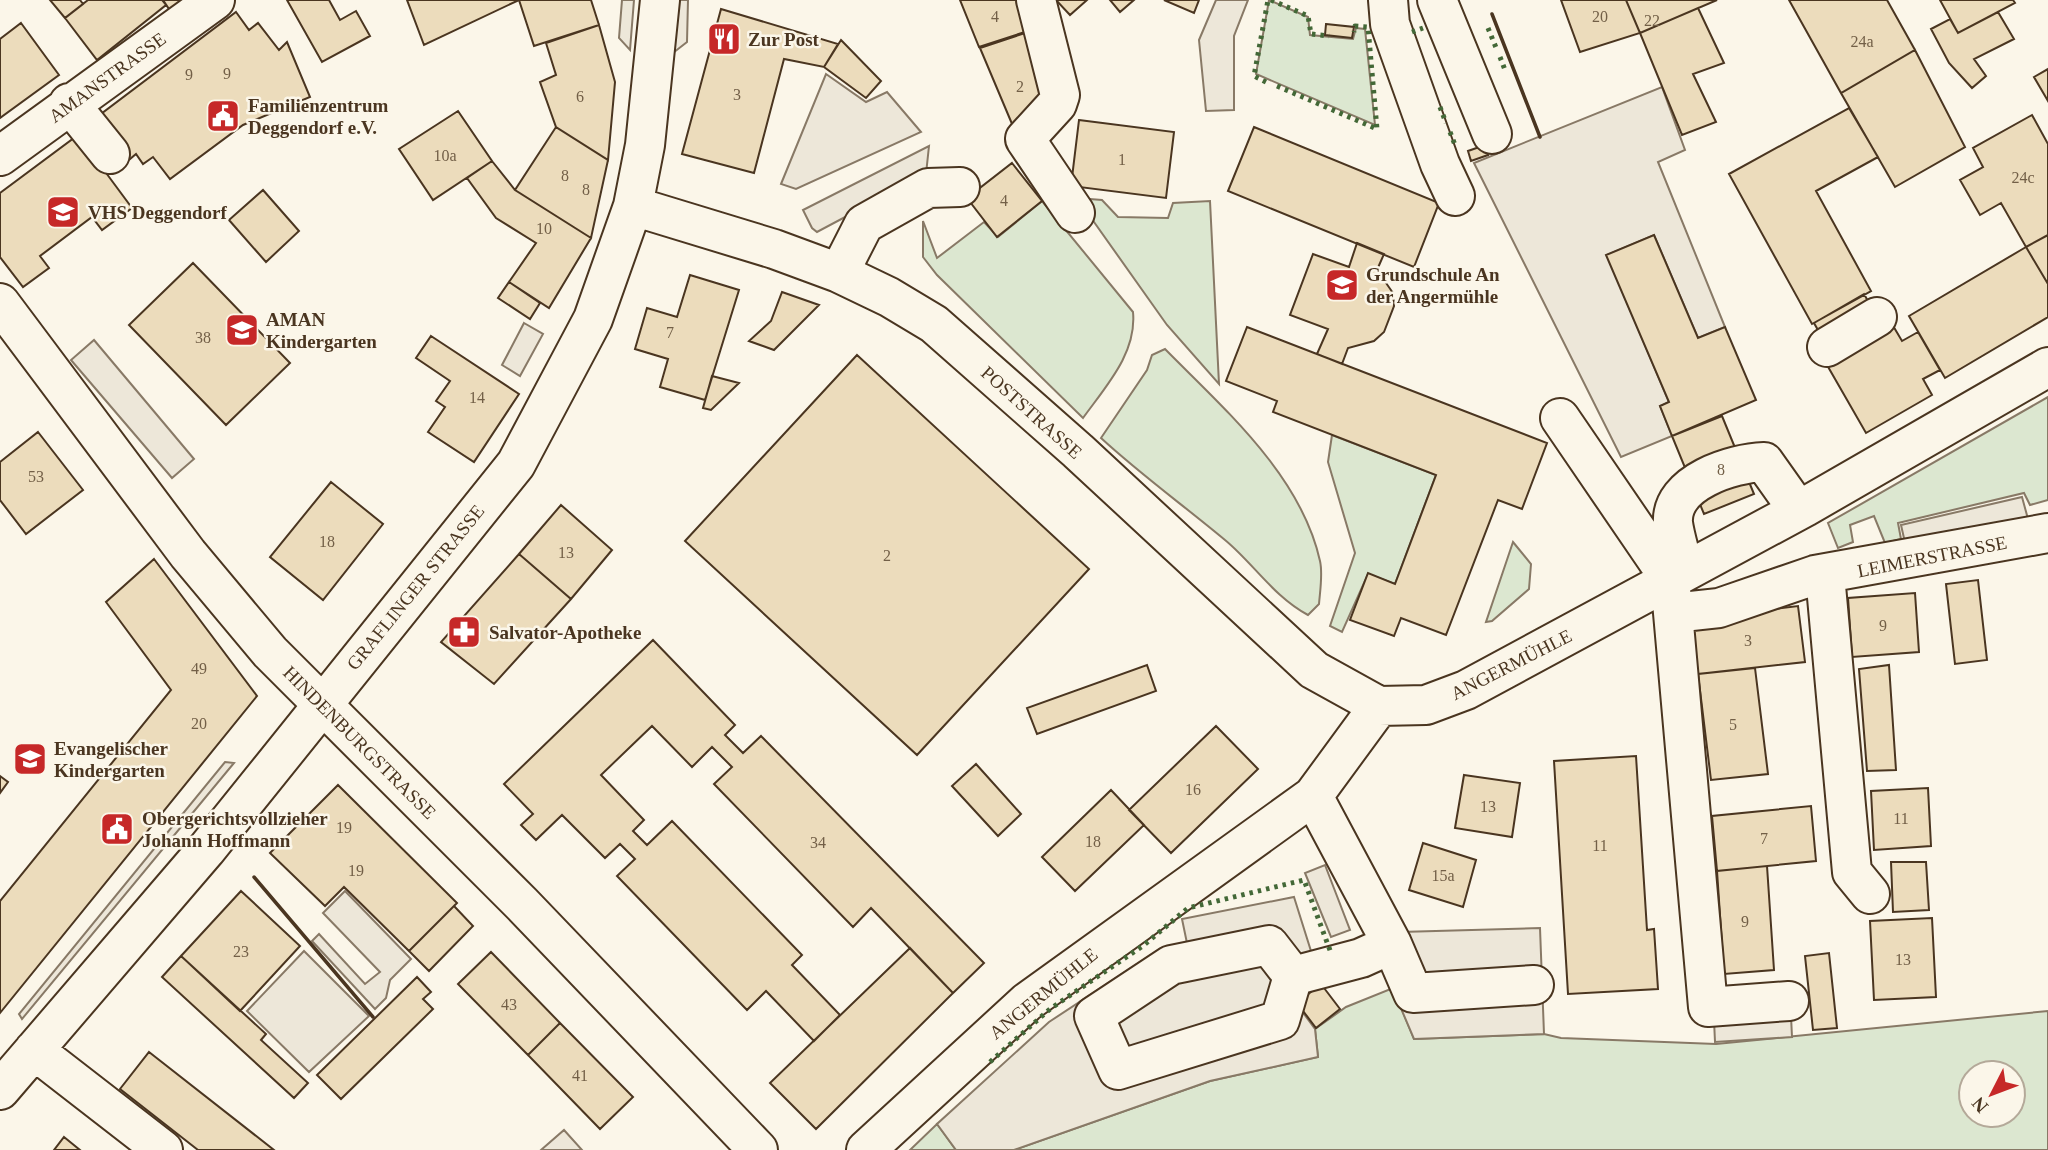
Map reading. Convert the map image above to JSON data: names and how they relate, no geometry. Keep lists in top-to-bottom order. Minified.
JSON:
{"streets":{"street":["AMANSTRASSE","POSTSTRASSE","LEIMERSTRASSE","GRAFLINGER STRASSE","ANGERMÜHLE","HINDENBURGSTRASSE"]},"crossings":[["POSTSTRASSE","GRAFLINGER STRASSE"],["POSTSTRASSE","ANGERMÜHLE"],["LEIMERSTRASSE","ANGERMÜHLE"],["GRAFLINGER STRASSE","HINDENBURGSTRASSE"]],"places":{"restaurant":["Zur Post"],"public building":["Familienzentrum Deggendorf e.V.","Obergerichtsvollzieher Johann Hoffmann"],"school or university":["VHS Deggendorf","Grundschule An der Angermühle","AMAN Kindergarten","Evangelischer Kindergarten"],"pharmacy":["Salvator-Apotheke"]},"house_numbers":["4","20","22","24a","9","9","2","3","6","10a","1","8","24c","8","4","10","7","38","14","8","53","18","13","2","9","3","49","20","5","16","13","11","19","7","18","34","11","19","15a","9","23","13","43","41"],"north":"bottom left"}
